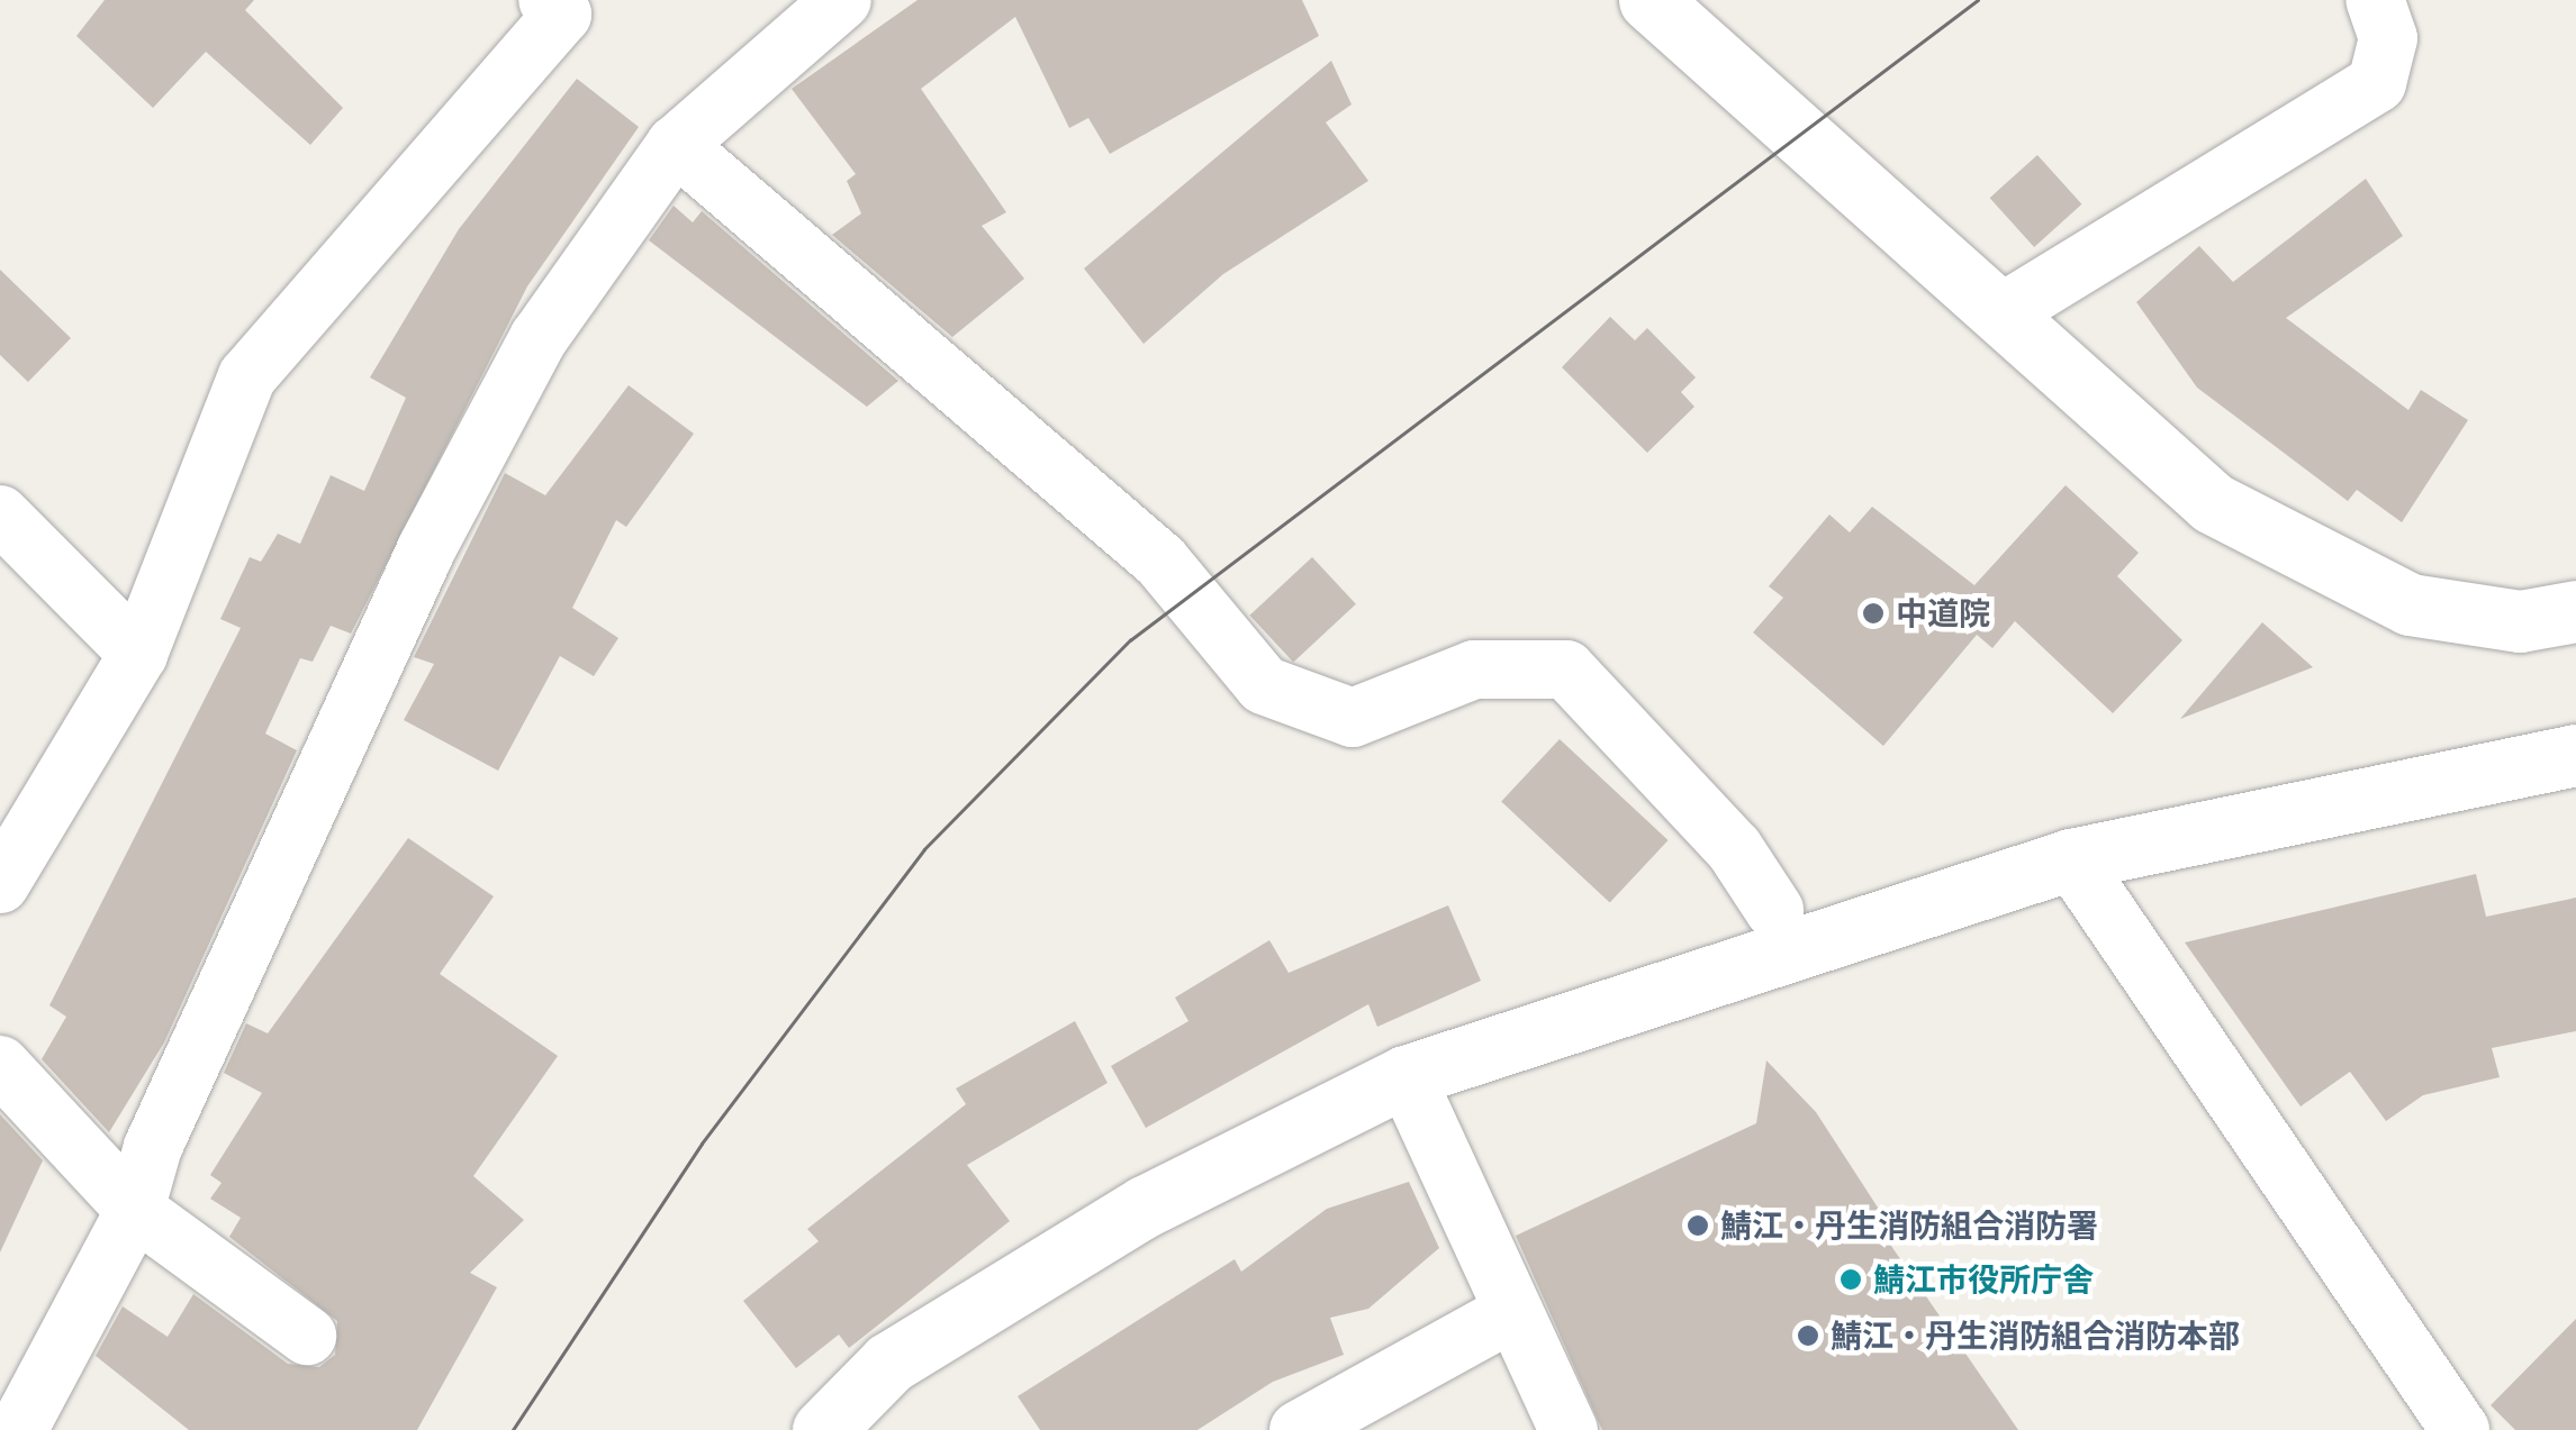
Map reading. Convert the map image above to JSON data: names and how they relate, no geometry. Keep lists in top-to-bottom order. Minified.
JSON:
{"places":["中道院","鯖江・丹生消防組合消防署","鯖江市役所庁舎","鯖江・丹生消防組合消防本部"]}
